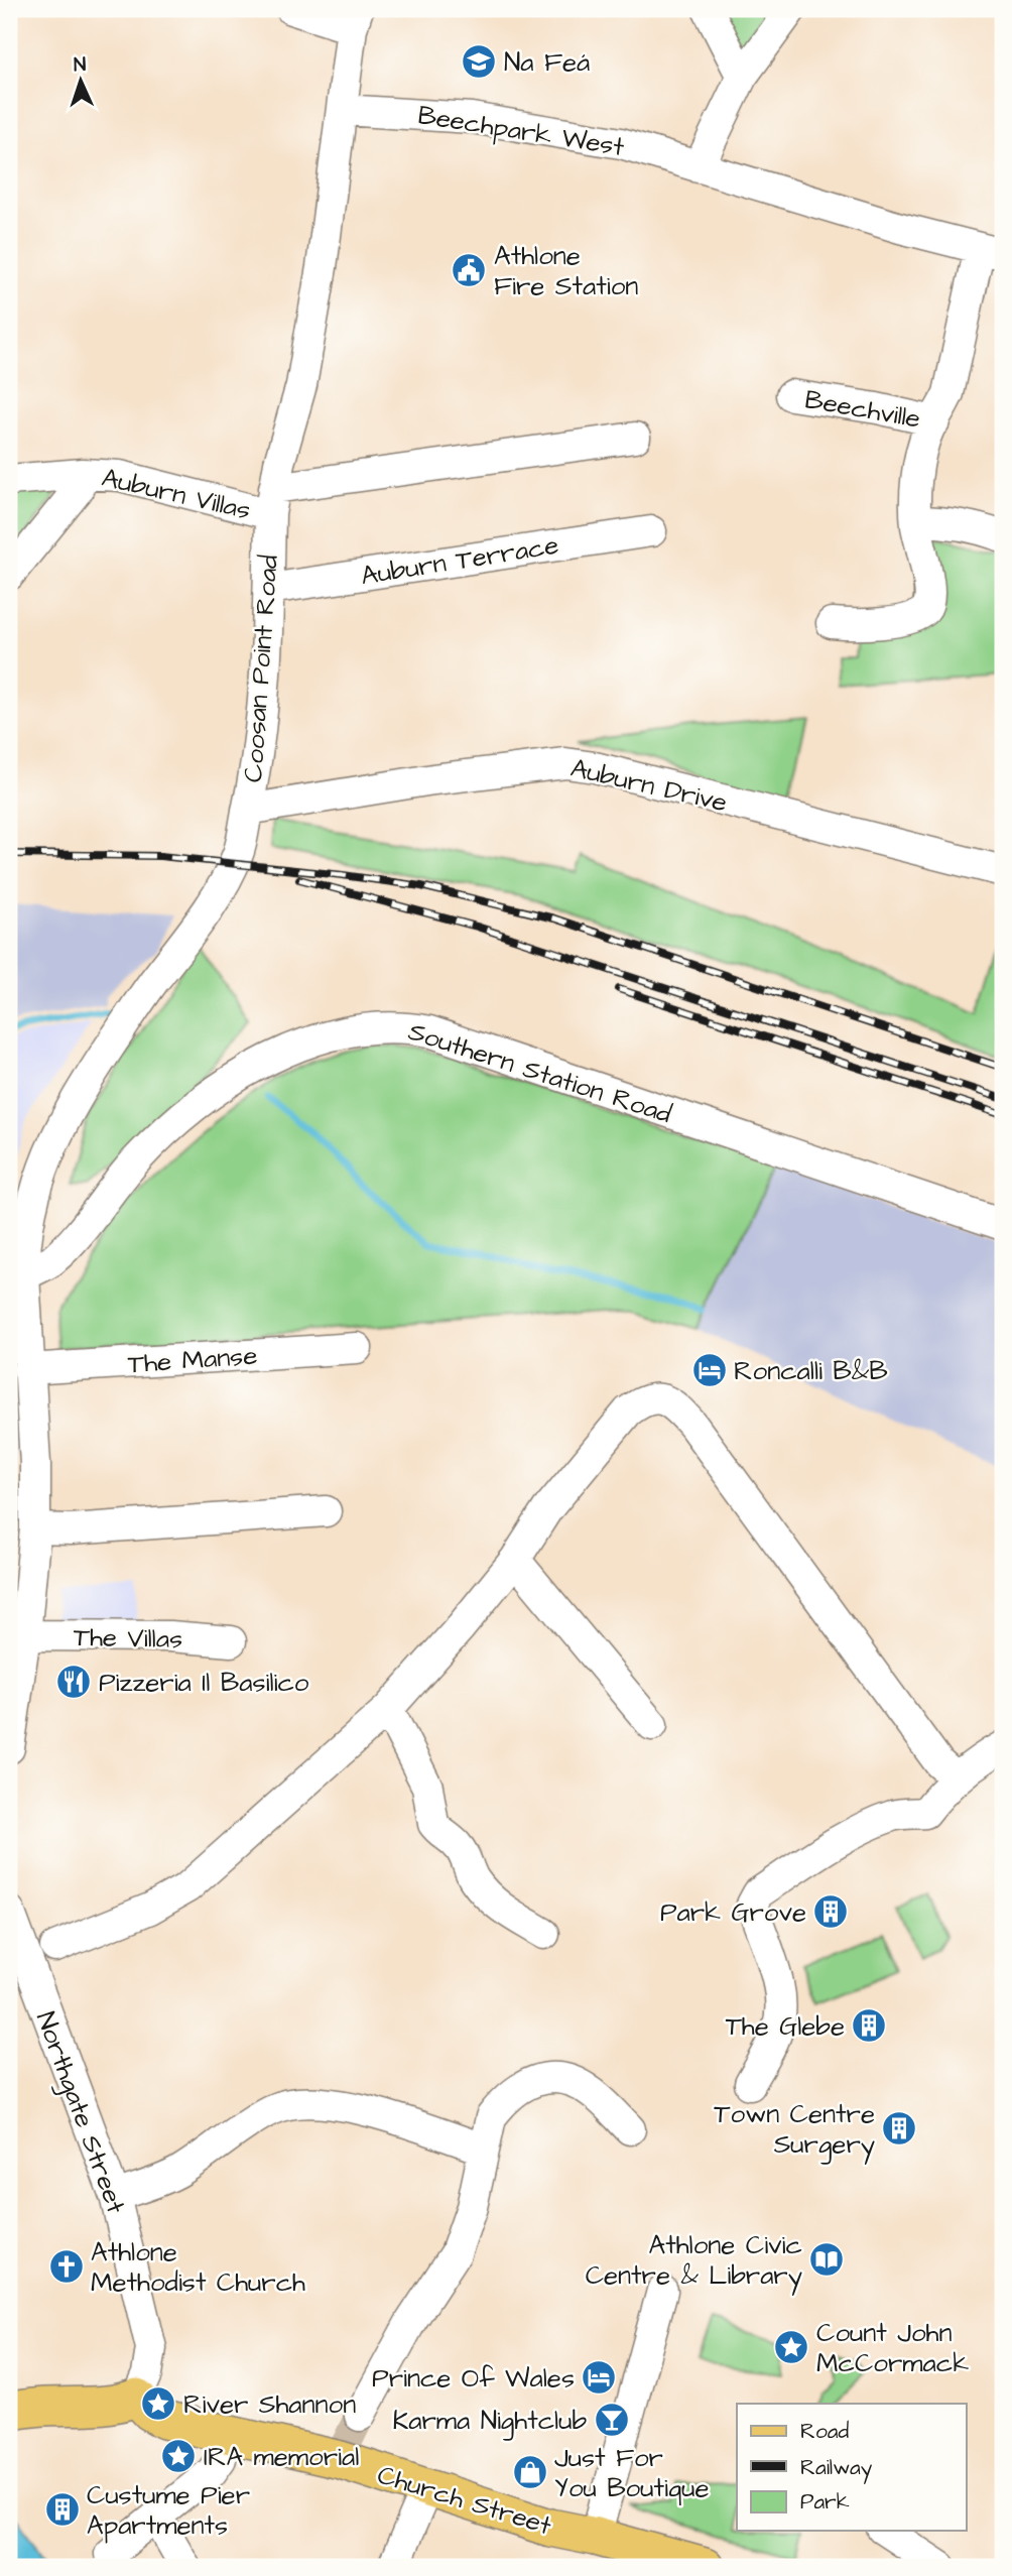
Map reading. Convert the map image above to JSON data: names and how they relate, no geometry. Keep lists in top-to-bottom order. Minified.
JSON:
{"streets":{"main road":["Church Street"],"street":["Beechpark West","Beechville","Auburn Villas","Auburn Terrace","Coosan Point Road","Auburn Drive","Southern Station Road","The Manse","The Villas","Northgate Street"]},"crossings":[["Beechpark West","Beechville"],["Beechpark West","Coosan Point Road"],["Auburn Villas","Coosan Point Road"],["Auburn Terrace","Coosan Point Road"],["Coosan Point Road","Auburn Drive"],["Coosan Point Road","Southern Station Road"],["Northgate Street","Church Street"]],"places":{"school or university":["Na Feá"],"public building":["Athlone Fire Station"],"hotel":["Roncalli B&B","Prince Of Wales"],"restaurant":["Pizzeria Il Basilico"],"building":["Park Grove","The Glebe","Town Centre Surgery","Custume Pier Apartments"],"library":["Athlone Civic Centre & Library"],"church":["Athlone Methodist Church"],"place":["Count John McCormack","River Shannon","IRA memorial"],"bar":["Karma Nightclub"],"shop":["Just For You Boutique"]},"legend":["Road","Railway","Park"],"north":"top"}
